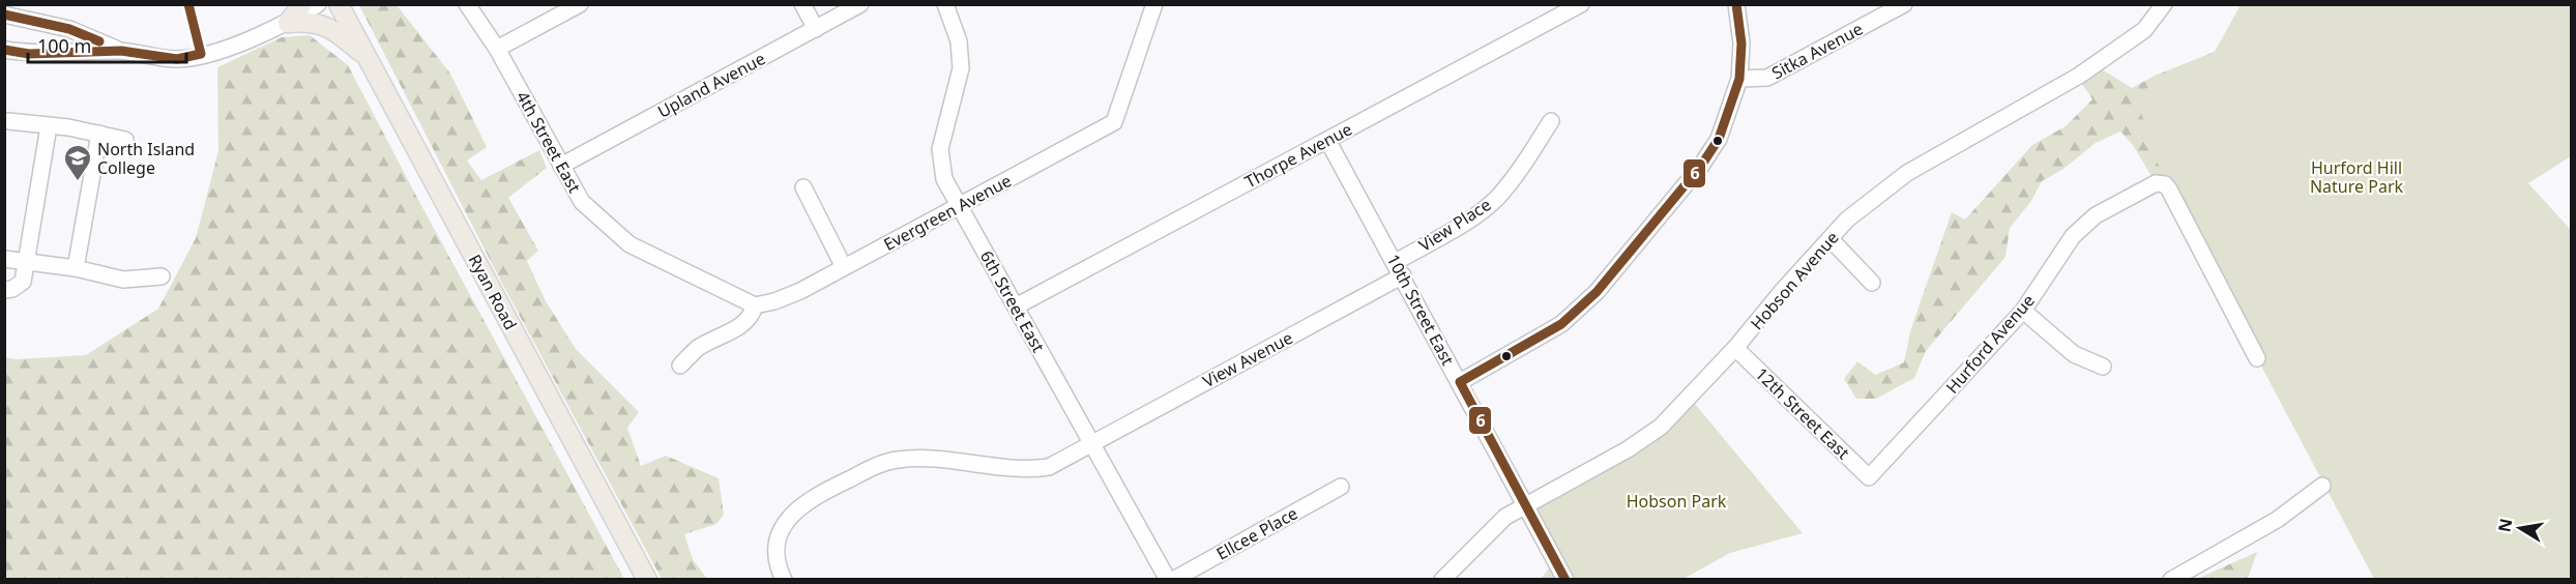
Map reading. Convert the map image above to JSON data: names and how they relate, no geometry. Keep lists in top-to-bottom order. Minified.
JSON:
{"streets":{"main road":["Ryan Road"],"street":["Sitka Avenue","Upland Avenue","4th Street East","Thorpe Avenue","Evergreen Avenue","View Place","Hobson Avenue","6th Street East","10th Street East","Hurford Avenue","View Avenue","12th Street East","Ellcee Place"]},"crossings":[["Upland Avenue","4th Street East"],["4th Street East","Evergreen Avenue"],["Thorpe Avenue","6th Street East"],["Thorpe Avenue","10th Street East"],["Evergreen Avenue","6th Street East"],["View Place","10th Street East"],["View Place","View Avenue"],["Hobson Avenue","10th Street East"],["Hobson Avenue","12th Street East"],["6th Street East","View Avenue"],["6th Street East","Ellcee Place"],["10th Street East","View Avenue"],["Hurford Avenue","12th Street East"]],"parks":["Hurford Hill Nature Park","Hobson Park"],"places":{"school or university":["North Island College"]},"lines":["transit line 6"],"scale_bar":"100 m","north":"left"}
